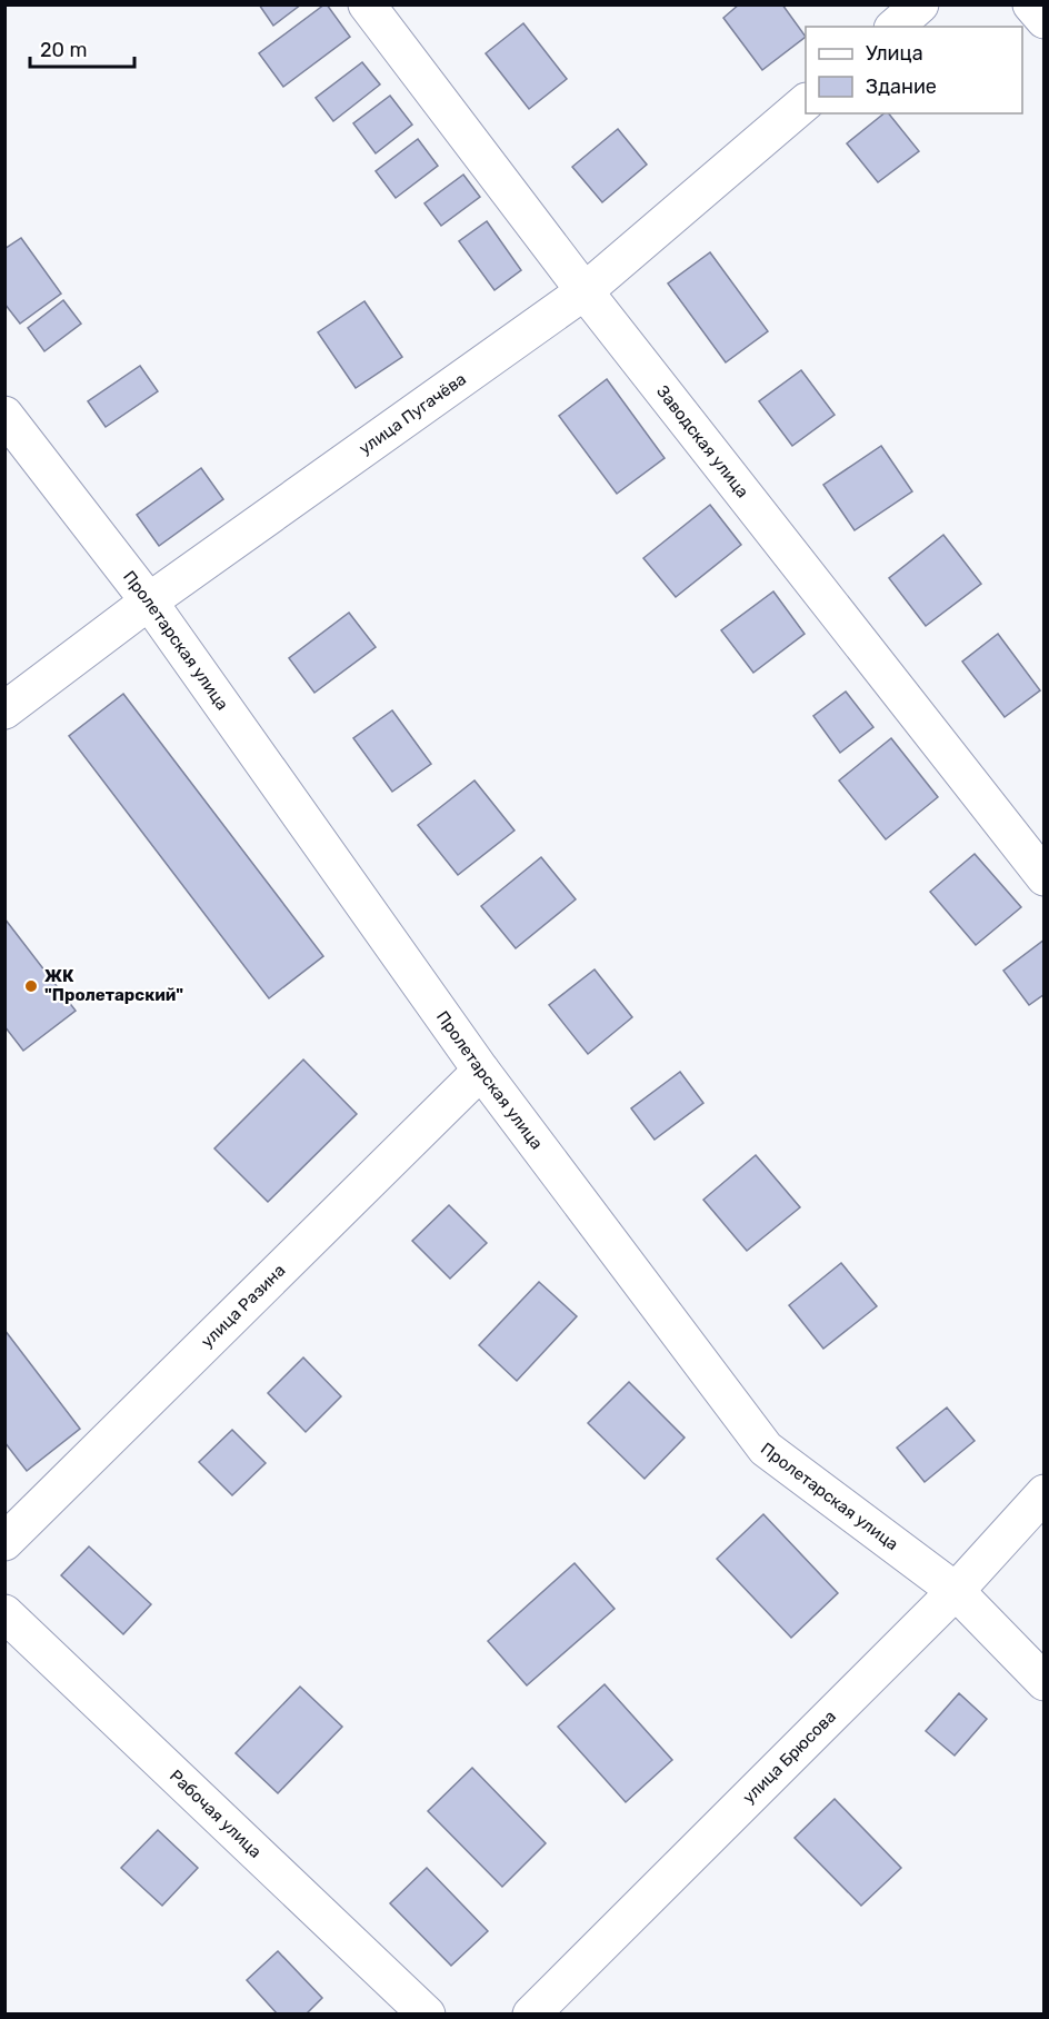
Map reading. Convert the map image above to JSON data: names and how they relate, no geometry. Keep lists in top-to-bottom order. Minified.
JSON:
{"streets":{"street":["улица Пугачёва","Заводская улица","Пролетарская улица","улица Разина","улица Брюсова","Рабочая улица"]},"crossings":[["улица Пугачёва","Заводская улица"],["улица Пугачёва","Пролетарская улица"],["Пролетарская улица","улица Разина"],["Пролетарская улица","улица Брюсова"]],"places":["ЖК \"Пролетарский\""],"legend":["Улица","Здание"],"scale_bar":"20 m"}
